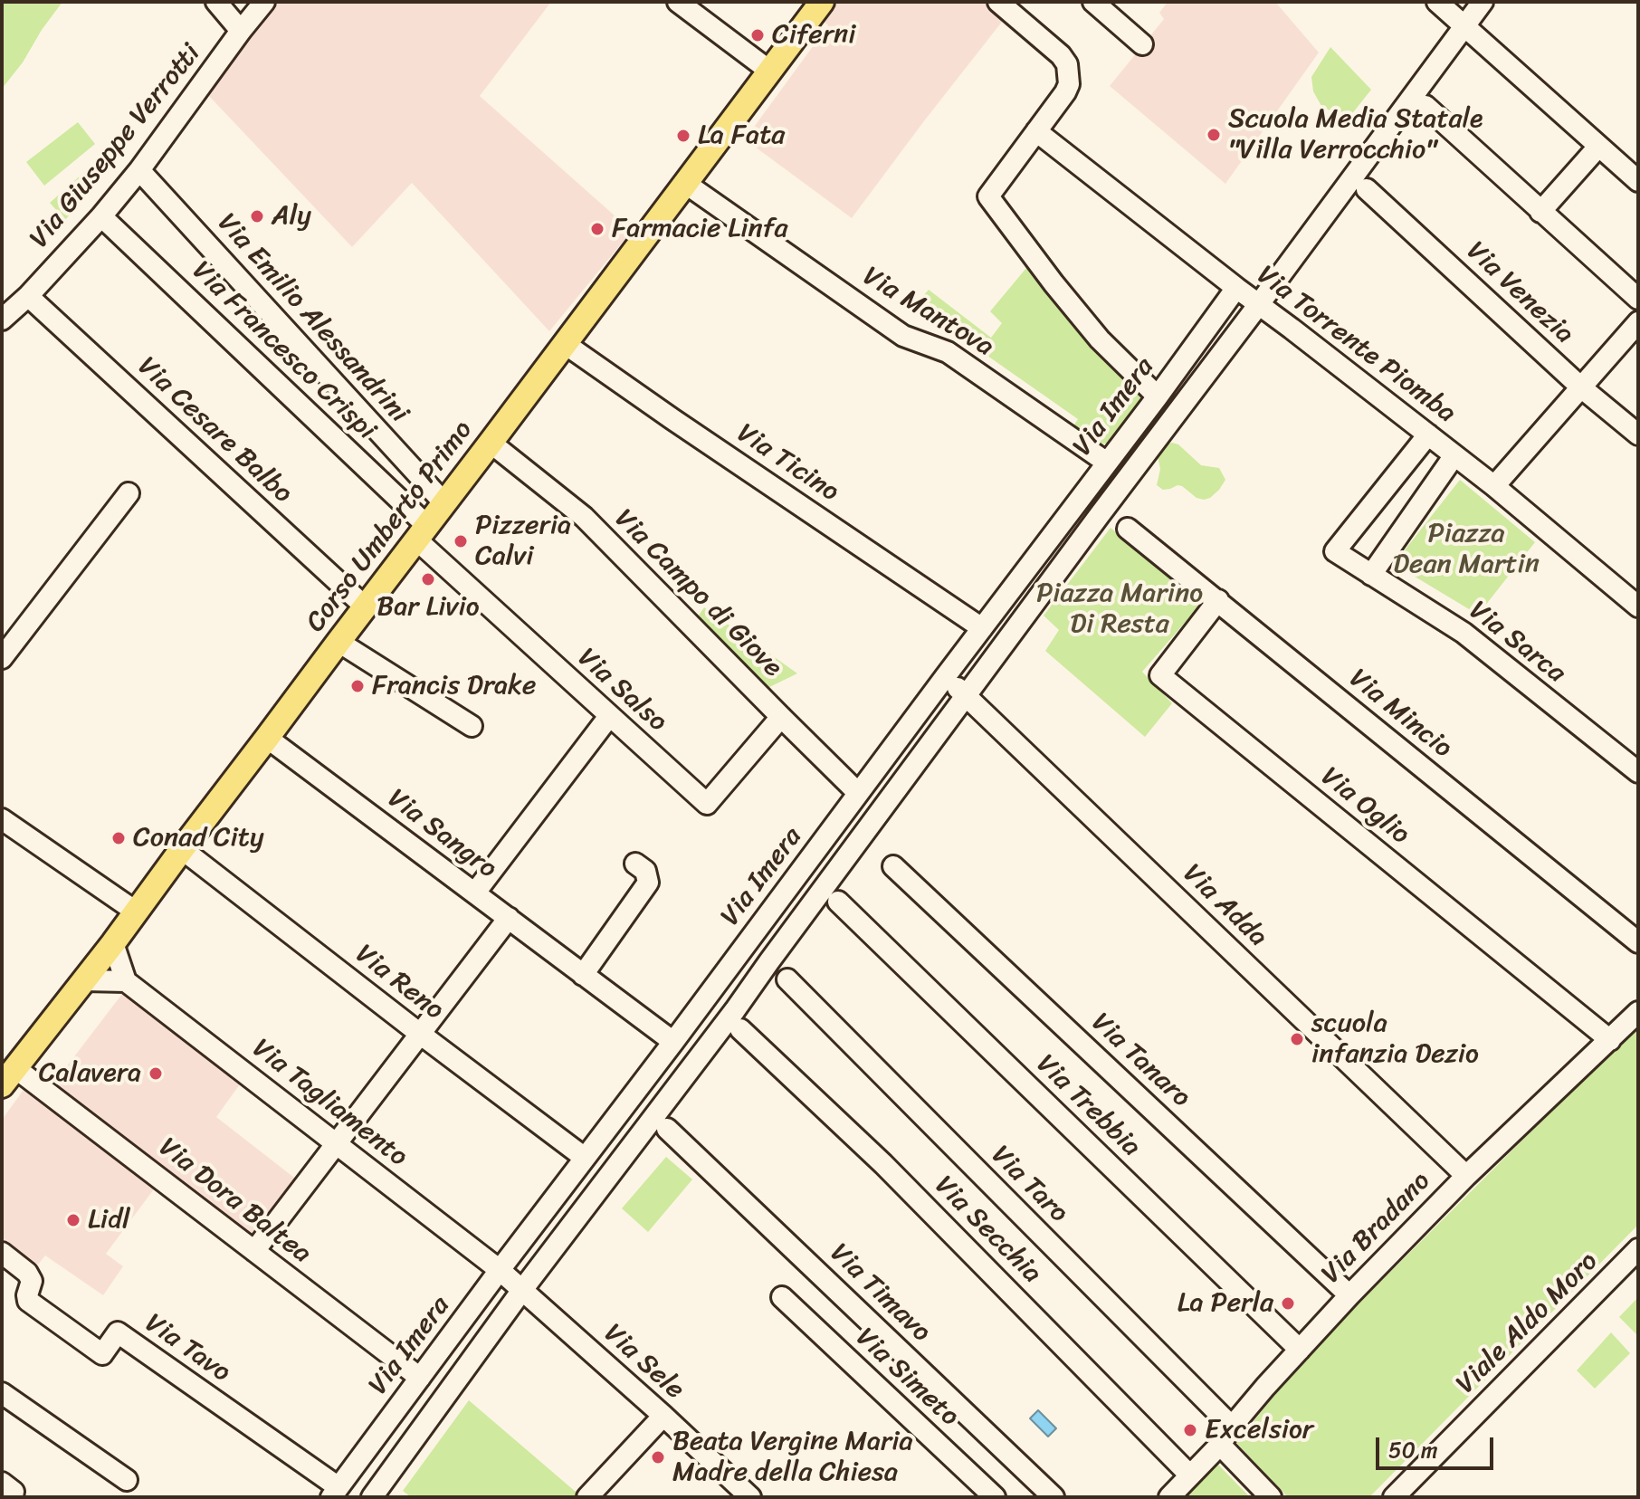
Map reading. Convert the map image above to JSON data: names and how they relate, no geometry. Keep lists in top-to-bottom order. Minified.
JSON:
{"streets":{"main road":["Corso Umberto Primo"],"street":["Via Giuseppe Verrotti","Via Venezia","Via Mantova","Via Emilio Alessandrini","Via Torrente Piomba","Via Francesco Crispi","Via Imera","Via Cesare Balbo","Via Ticino","Via Campo di Giove","Via Sarca","Via Salso","Via Mincio","Via Oglio","Via Sangro","Via Adda","Via Reno","Via Tanaro","Via Tagliamento","Via Trebbia","Via Taro","Via Dora Baltea","Via Bradano","Via Secchia","Via Timavo","Viale Aldo Moro","Via Tavo","Via Sele","Via Simeto"]},"crossings":[["Via Giuseppe Verrotti","Via Emilio Alessandrini"],["Via Giuseppe Verrotti","Via Francesco Crispi"],["Via Giuseppe Verrotti","Via Cesare Balbo"],["Via Mantova","Via Imera"],["Via Mantova","Corso Umberto Primo"],["Via Emilio Alessandrini","Corso Umberto Primo"],["Via Torrente Piomba","Via Imera"],["Via Torrente Piomba","Via Sarca"],["Via Francesco Crispi","Corso Umberto Primo"],["Via Francesco Crispi","Via Salso"],["Via Imera","Via Ticino"],["Via Imera","Via Campo di Giove"],["Via Imera","Via Sangro"],["Via Imera","Via Adda"],["Via Imera","Via Reno"],["Via Imera","Via Tagliamento"],["Via Imera","Via Dora Baltea"],["Via Imera","Via Tavo"],["Via Imera","Via Sele"],["Via Cesare Balbo","Corso Umberto Primo"],["Via Ticino","Corso Umberto Primo"],["Corso Umberto Primo","Via Campo di Giove"],["Corso Umberto Primo","Via Salso"],["Corso Umberto Primo","Via Sangro"],["Corso Umberto Primo","Via Reno"],["Corso Umberto Primo","Via Dora Baltea"],["Via Campo di Giove","Via Salso"],["Via Mincio","Via Oglio"],["Via Oglio","Via Bradano"],["Via Adda","Via Bradano"],["Via Tanaro","Via Bradano"],["Via Tagliamento","Via Sele"],["Via Trebbia","Via Bradano"],["Via Taro","Via Bradano"],["Via Bradano","Via Secchia"]],"parks":["Piazza Dean Martin","Piazza Marino Di Resta"],"places":["Ciferni","Scuola Media Statale \"Villa Verrocchio\"","La Fata","Aly","Farmacie Linfa","Pizzeria Calvi","Bar Livio","Francis Drake","Conad City","scuola infanzia Dezio","Calavera","Lidl","La Perla","Excelsior","Beata Vergine Maria Madre della Chiesa"],"scale_bar":"50 m"}
